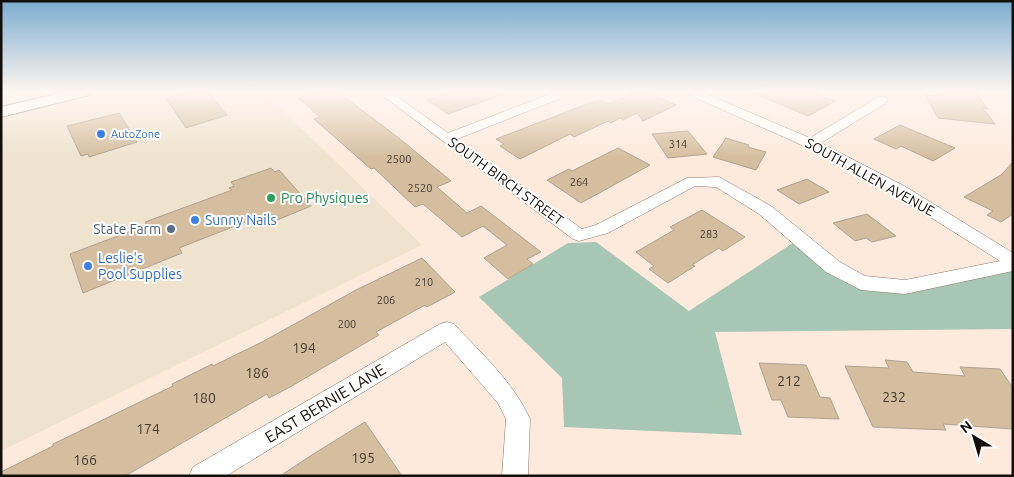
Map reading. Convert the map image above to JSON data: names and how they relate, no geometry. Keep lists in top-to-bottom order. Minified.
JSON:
{"streets":{"street":["SOUTH ALLEN AVENUE","SOUTH BIRCH STREET","EAST BERNIE LANE"]},"crossings":[["SOUTH ALLEN AVENUE","SOUTH BIRCH STREET"]],"places":["AutoZone","Pro Physiques","Sunny Nails","State Farm","Leslie's Pool Supplies"],"house_numbers":["314","2500","264","2520","283","210","206","200","194","186","212","232","180","174","195","166"],"north":"top left"}
